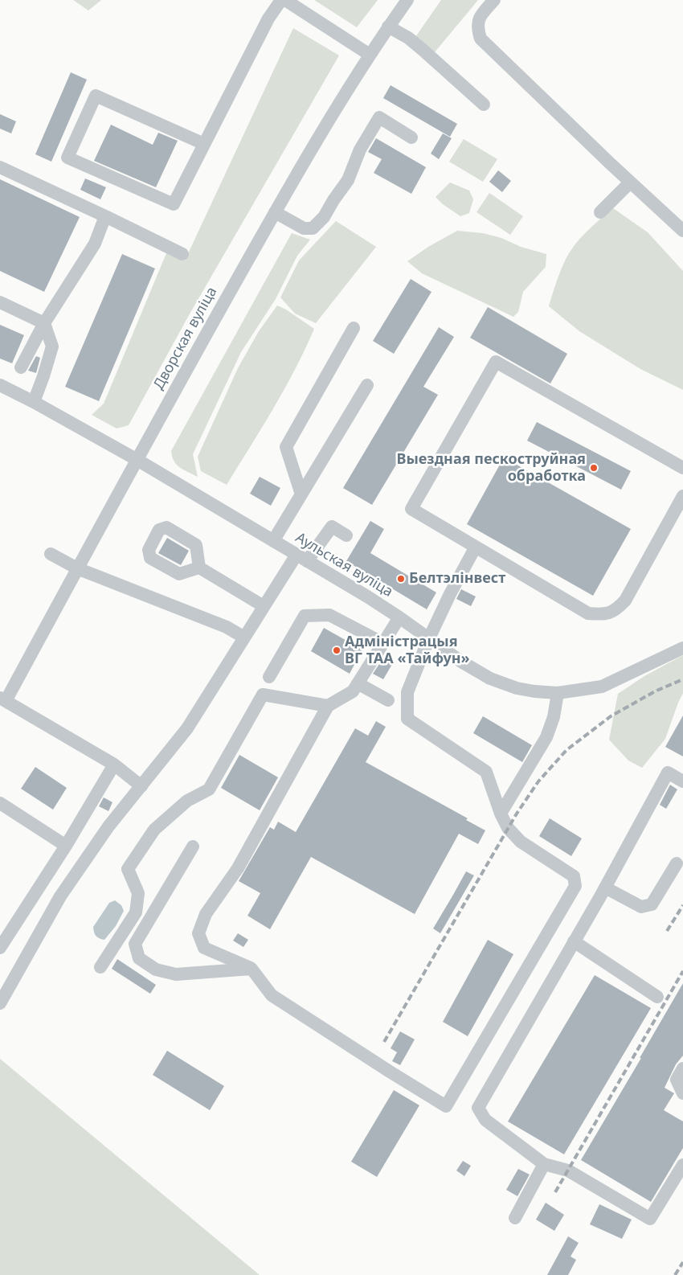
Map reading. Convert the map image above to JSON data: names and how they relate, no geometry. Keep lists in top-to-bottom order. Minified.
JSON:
{"streets":{"street":["Дворская вуліца","Аульская вуліца"]},"crossings":[["Дворская вуліца","Аульская вуліца"]],"places":["Выездная пескоструйная обработка","Белтэлінвест","Адміністрацыя ВГ ТАА «Тайфун»"]}
